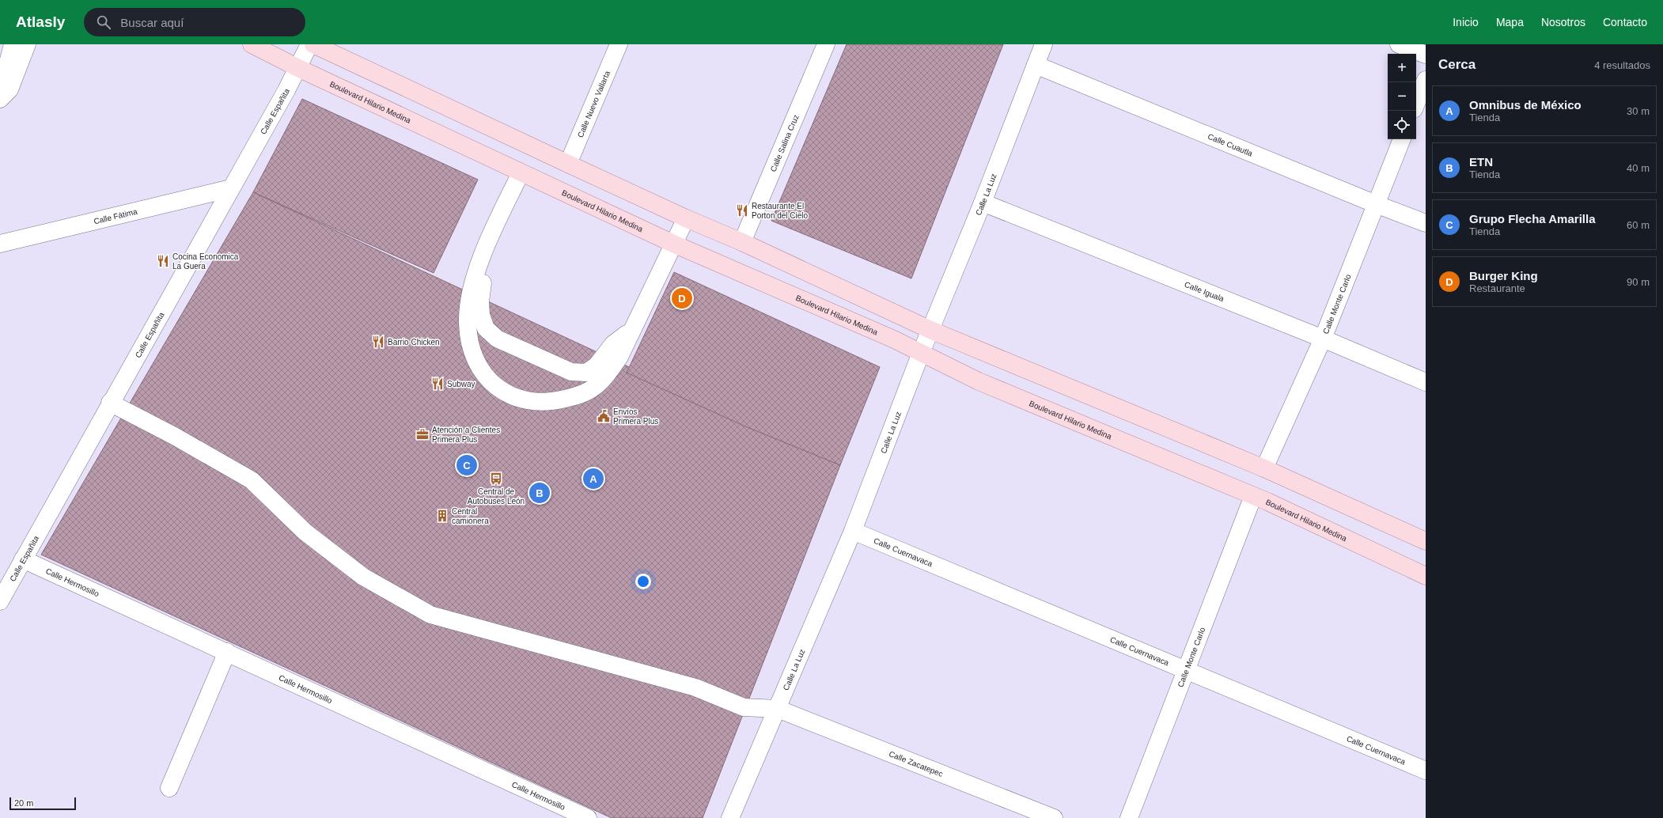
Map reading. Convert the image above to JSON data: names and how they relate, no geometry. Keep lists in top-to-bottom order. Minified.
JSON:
{"streets":{"main road":["Boulevard Hilario Medina"],"street":["Calle Nuevo Vallarta","Calle Españita","Calle Salina Cruz","Calle Cuautla","Calle La Luz","Calle Fátima","Calle Iguala","Calle Monte Carlo","Calle Cuernavaca","Calle Hermosillo","Calle Zacatepec"]},"crossings":[["Boulevard Hilario Medina","Calle Españita"],["Boulevard Hilario Medina","Calle La Luz"],["Boulevard Hilario Medina","Calle Monte Carlo"],["Calle Españita","Calle Fátima"],["Calle Españita","Calle Hermosillo"],["Calle Españita","Calle Zacatepec"],["Calle Cuautla","Calle La Luz"],["Calle Cuautla","Calle Monte Carlo"],["Calle La Luz","Calle Iguala"],["Calle La Luz","Calle Cuernavaca"],["Calle La Luz","Calle Zacatepec"],["Calle Iguala","Calle Monte Carlo"],["Calle Monte Carlo","Calle Cuernavaca"]],"places":{"restaurant":["Restaurante El Porton del Cielo","Cocina Economica La Guera","Barrio Chicken","Subway"],"public building":["Envíos Primera Plus"],"office":["Atención a Clientes Primera Plus"],"bus stop":["Central de Autobuses León"],"building":["Central camionera"]},"scale_bar":"20 m","page":{"header":"Atlasly","search":"Buscar aquí","nav":["Inicio","Mapa","Nosotros","Contacto"],"heading":["Cerca","4 resultados"],"map_buttons":["+","−"],"list":[{"mark":"A","name":"Omnibus de México","note":"Tienda","value":"30 m"},{"mark":"B","name":"ETN","note":"Tienda","value":"40 m"},{"mark":"C","name":"Grupo Flecha Amarilla","note":"Tienda","value":"60 m"},{"mark":"D","name":"Burger King","note":"Restaurante","value":"90 m"}],"pins":["D","C","A","B"],"scale":"20 m"}}
